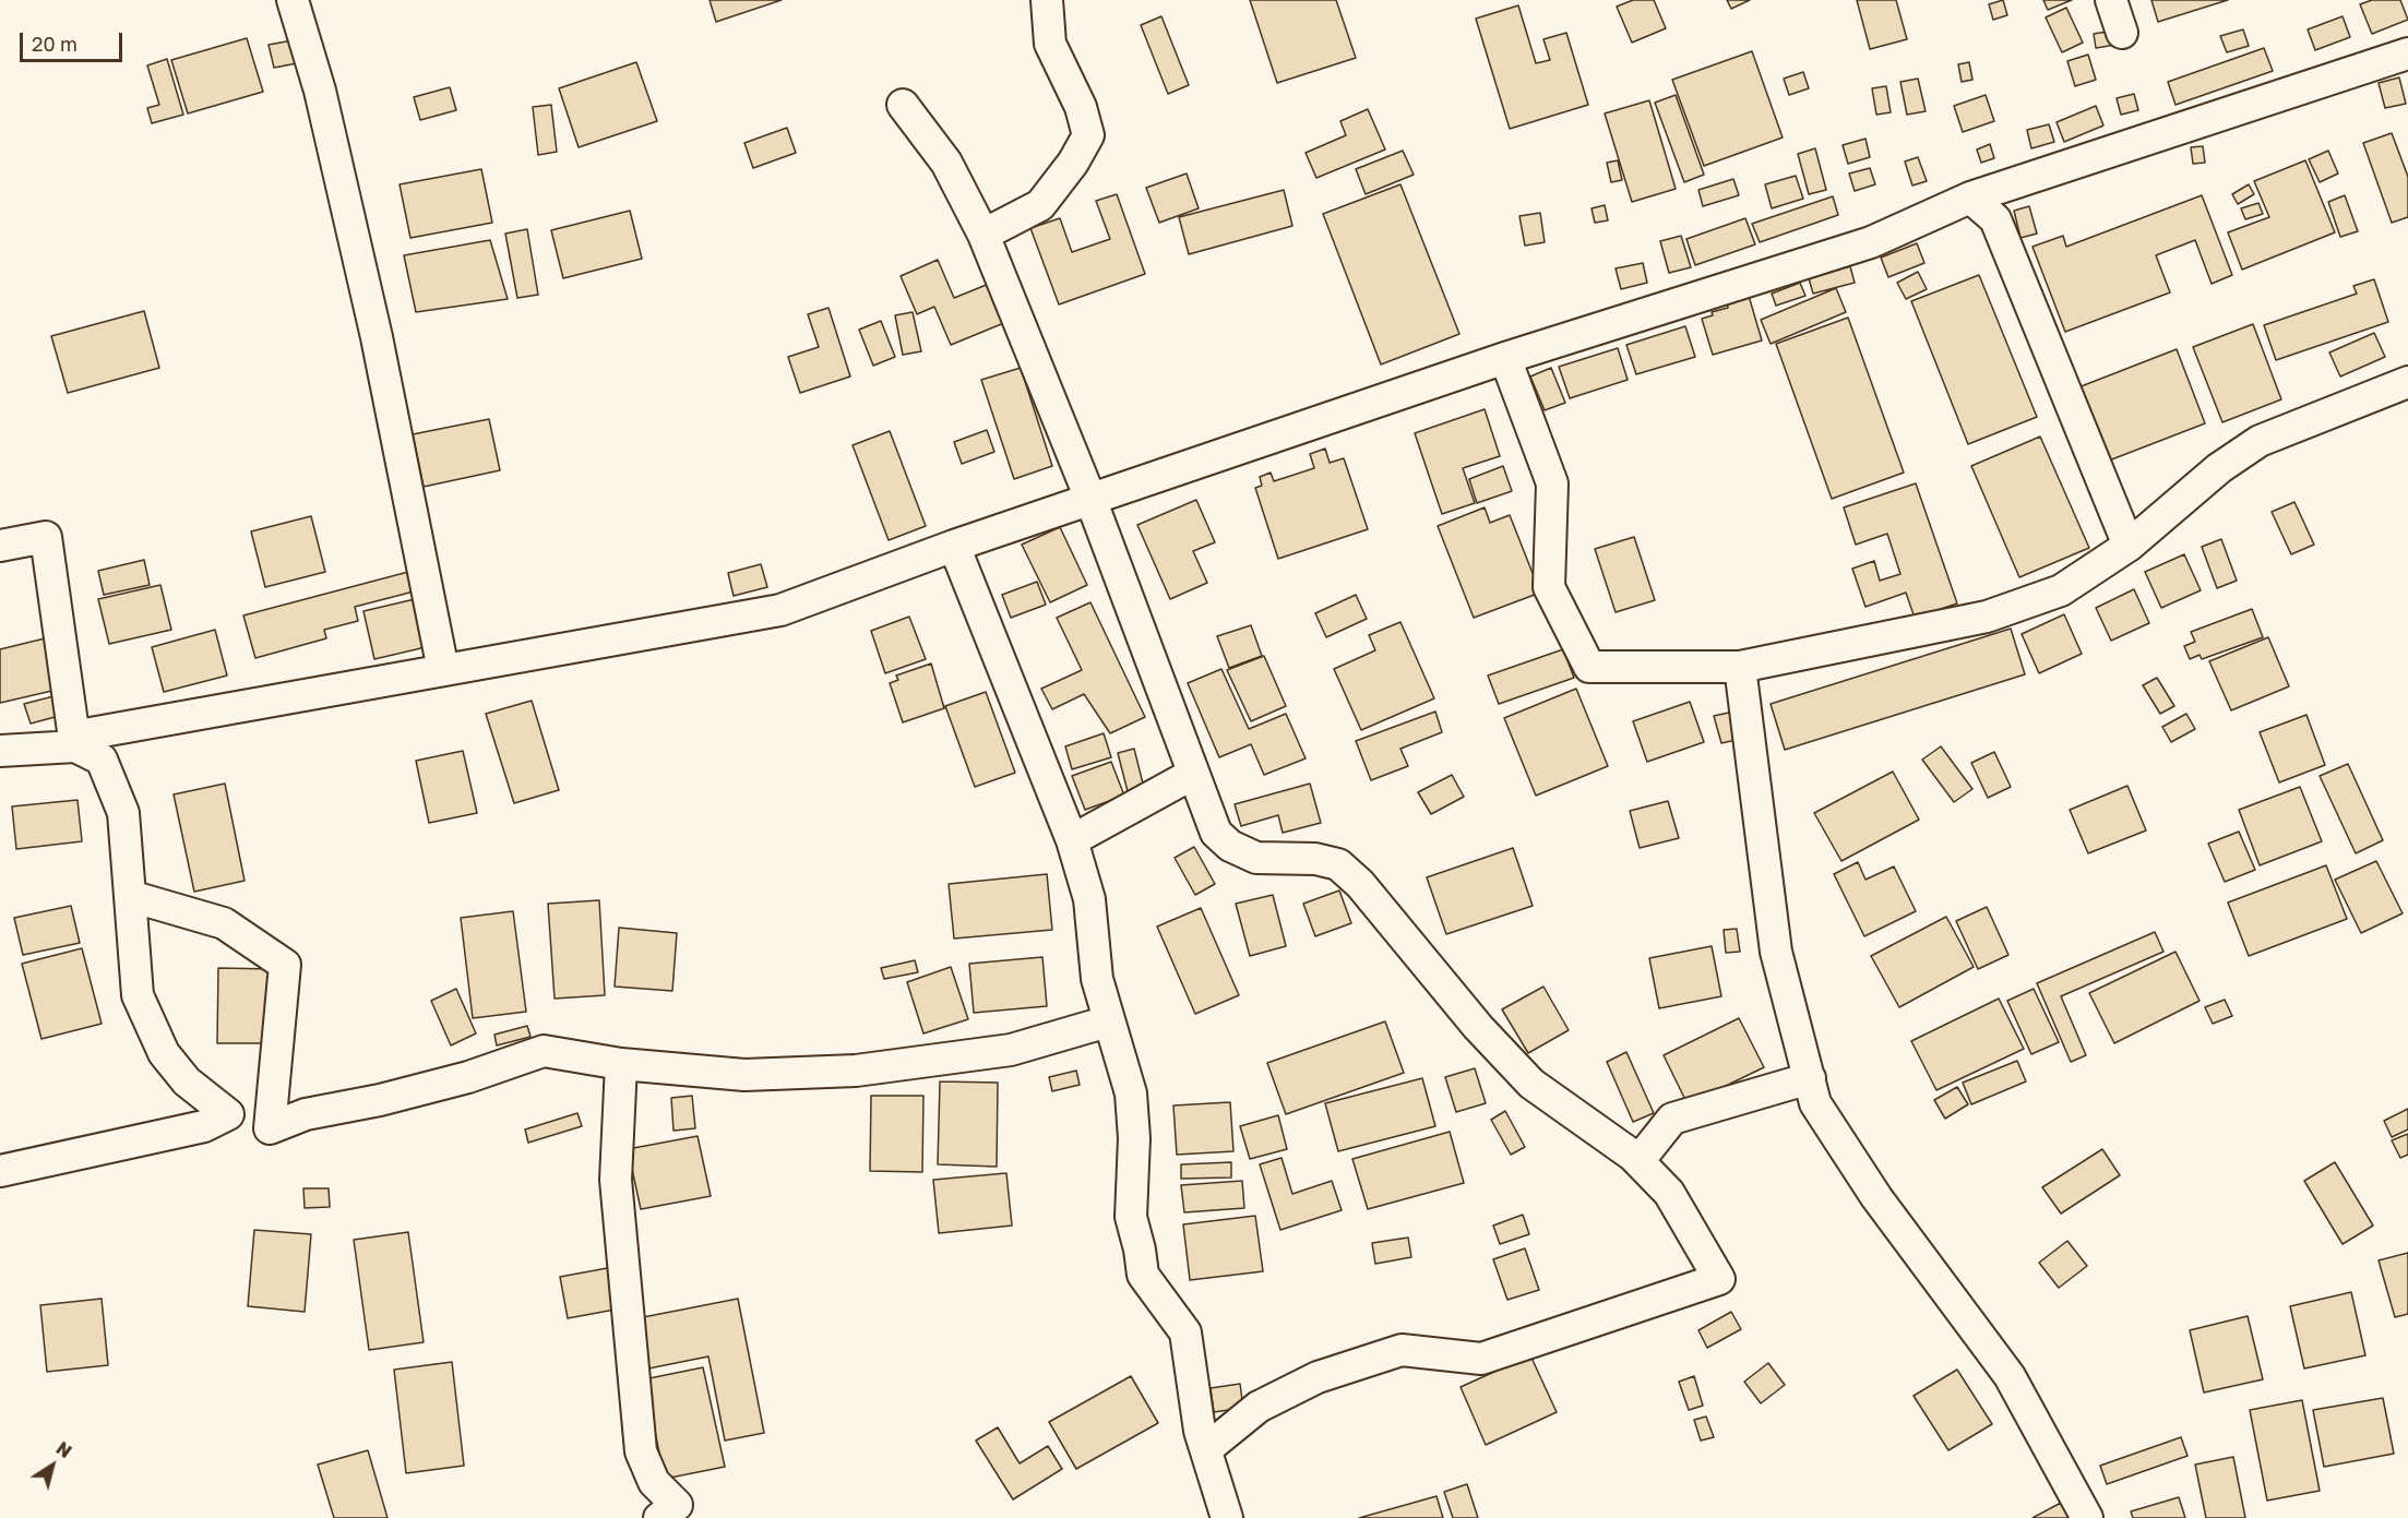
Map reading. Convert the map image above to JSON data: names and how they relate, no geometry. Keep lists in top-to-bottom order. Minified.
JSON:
{"scale_bar":"20 m","north":"top right"}
